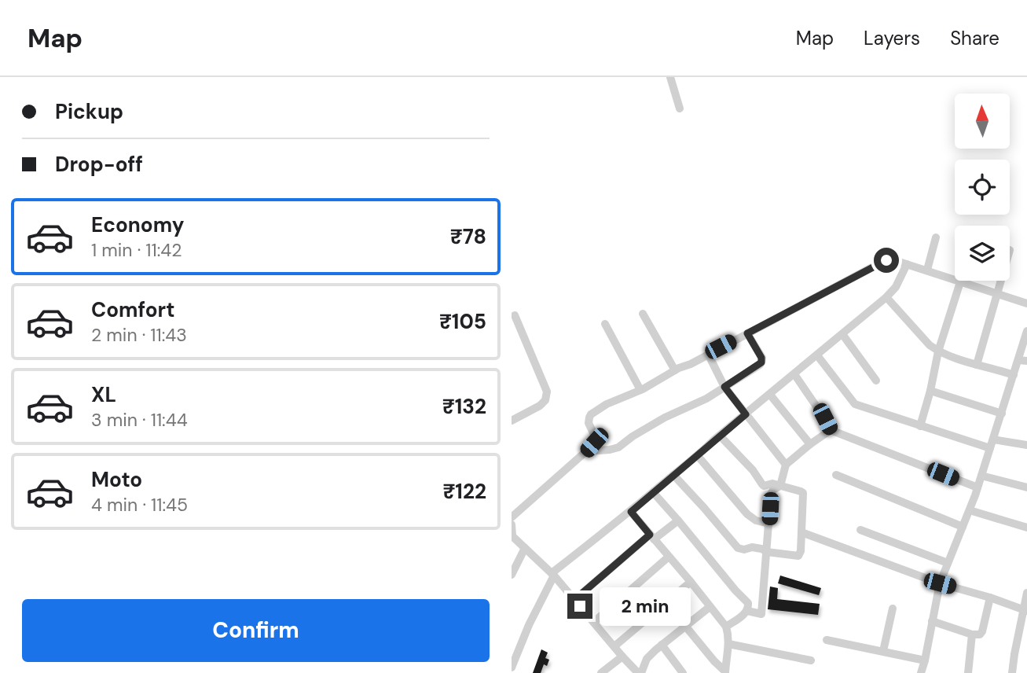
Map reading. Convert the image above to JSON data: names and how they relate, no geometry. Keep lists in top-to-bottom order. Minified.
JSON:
{"north":"top","page":{"header":"Map","nav":["Map","Layers","Share"],"banner":["Pickup","Drop-off"],"list":[{"name":"Economy","note":"1 min · 11:42","value":"₹78"},{"name":"Comfort","note":"2 min · 11:43","value":"₹105"},{"name":"XL","note":"3 min · 11:44","value":"₹132"},{"name":"Moto","note":"4 min · 11:45","value":"₹122"}],"bubble":"2 min","buttons":"Confirm"}}
